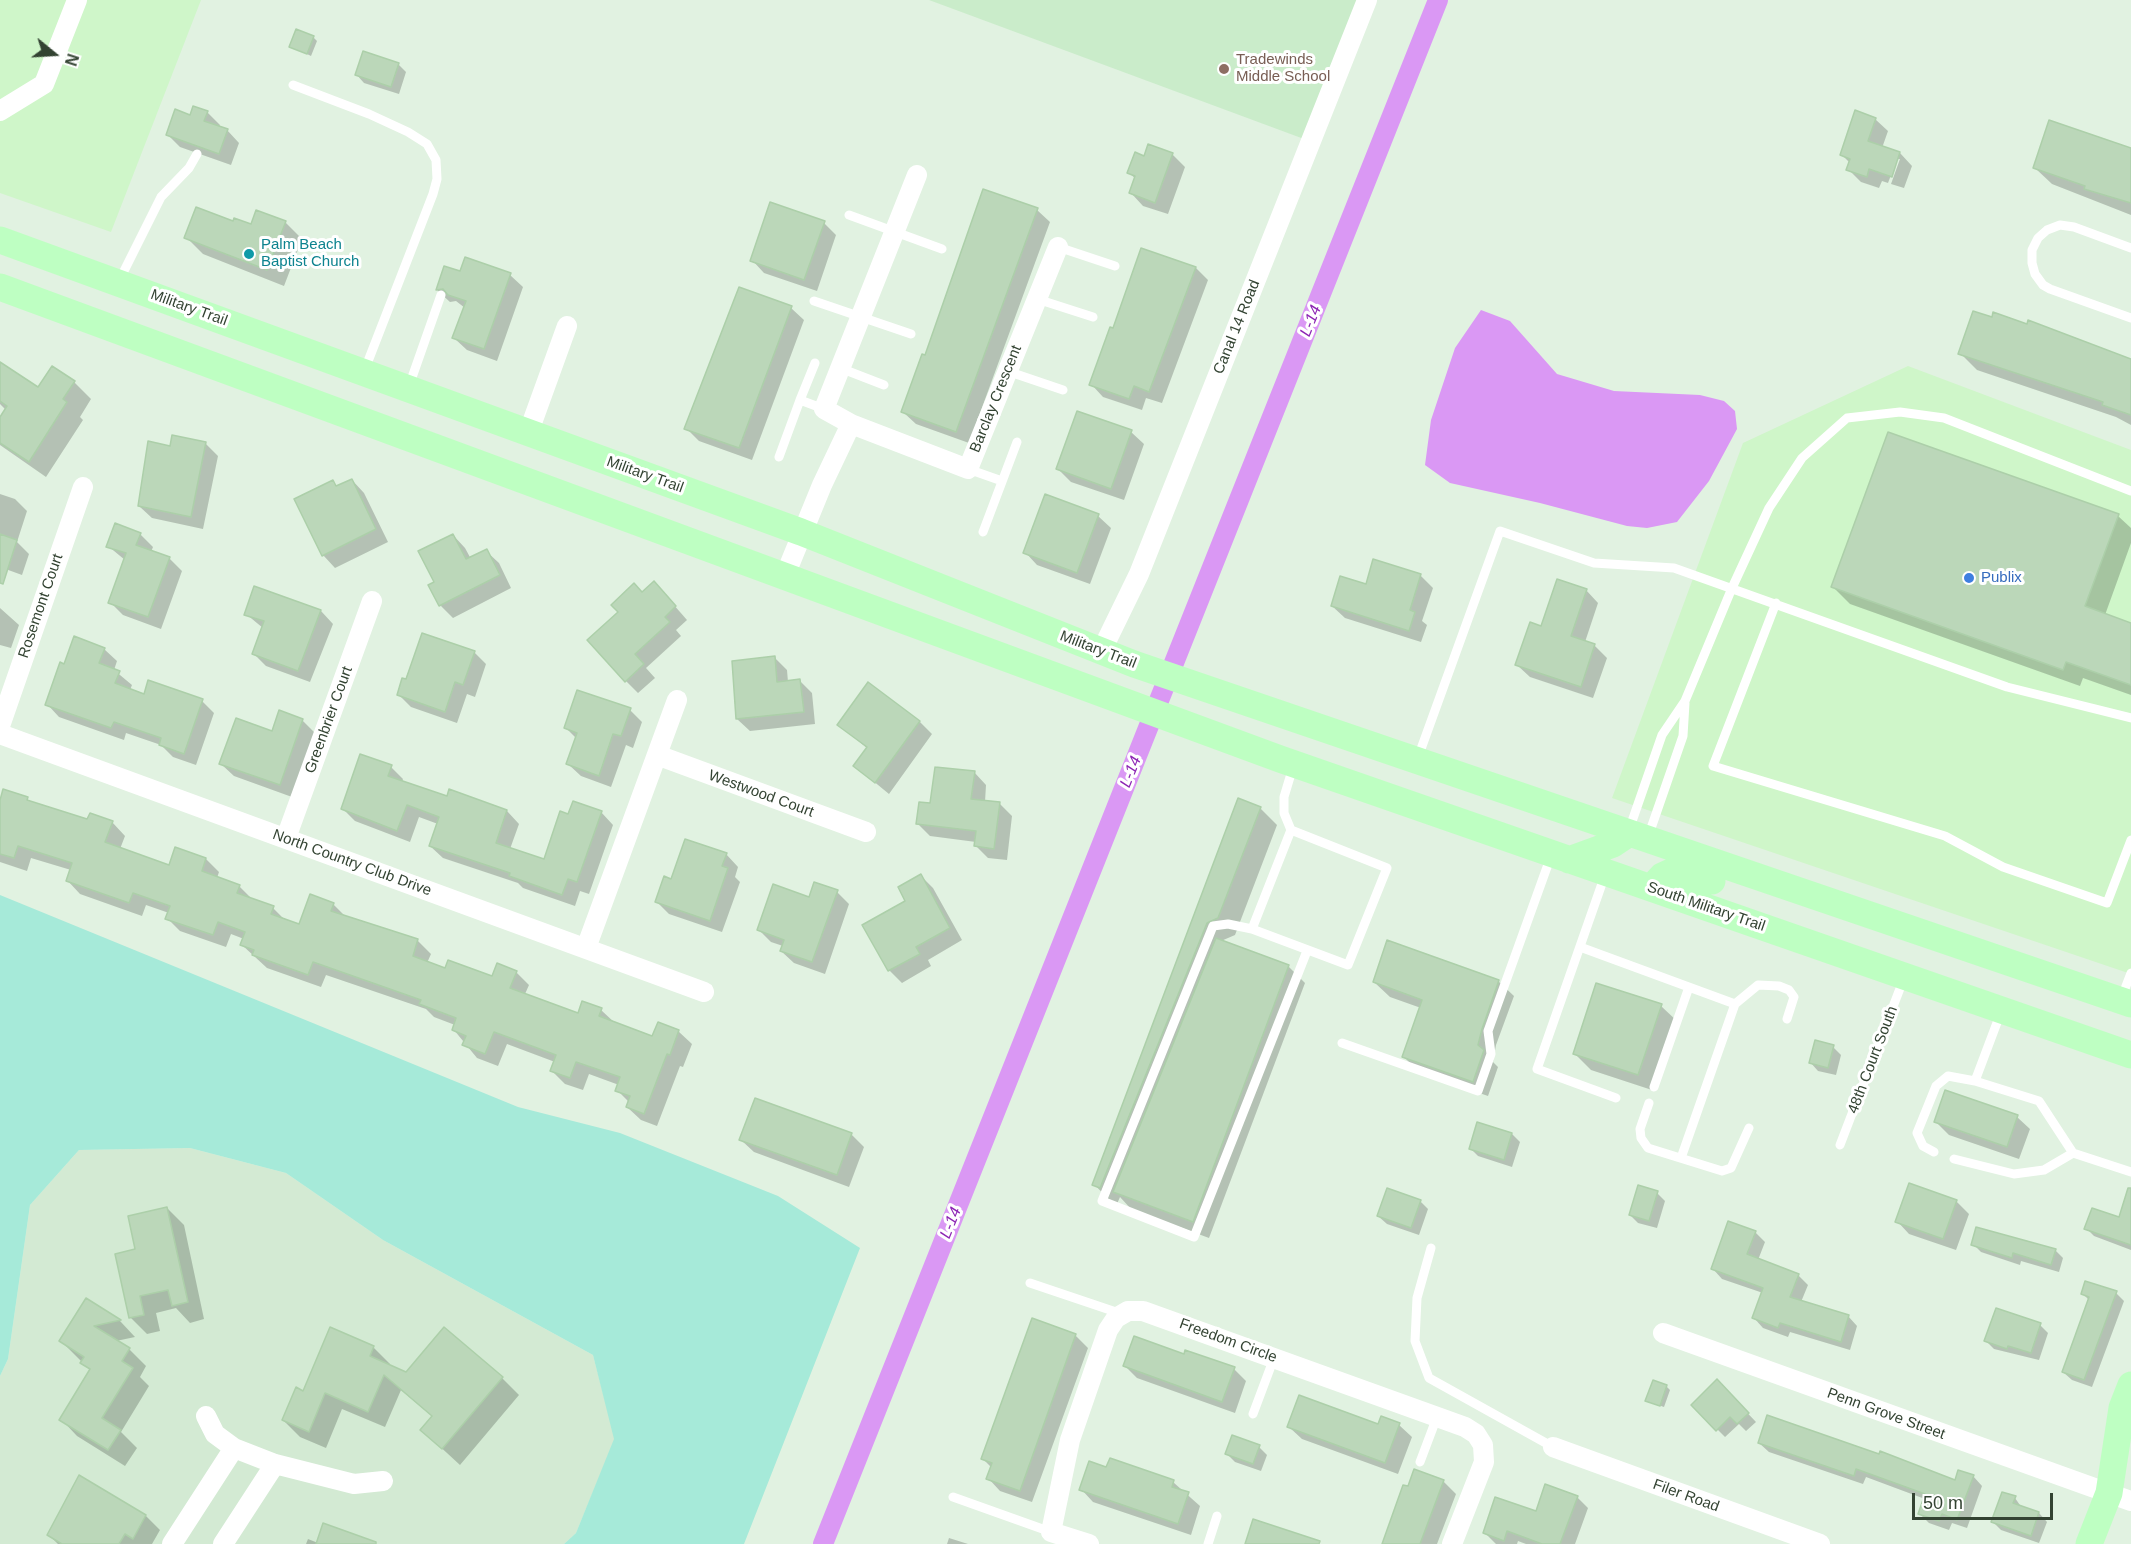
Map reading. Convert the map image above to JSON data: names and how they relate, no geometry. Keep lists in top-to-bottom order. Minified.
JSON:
{"streets":{"main road":["Military Trail","South Military Trail"],"street":["Canal 14 Road","Barclay Crescent","Rosemont Court","Greenbrier Court","Westwood Court","North Country Club Drive","Freedom Circle","Penn Grove Street","Filer Road"],"lane":["48th Court South"]},"crossings":[["Military Trail","Canal 14 Road"],["Greenbrier Court","North Country Club Drive"],["South Military Trail","48th Court South"]],"water":["L-14"],"places":["Tradewinds Middle School","Palm Beach Baptist Church","Publix"],"scale_bar":"50 m","north":"right"}
